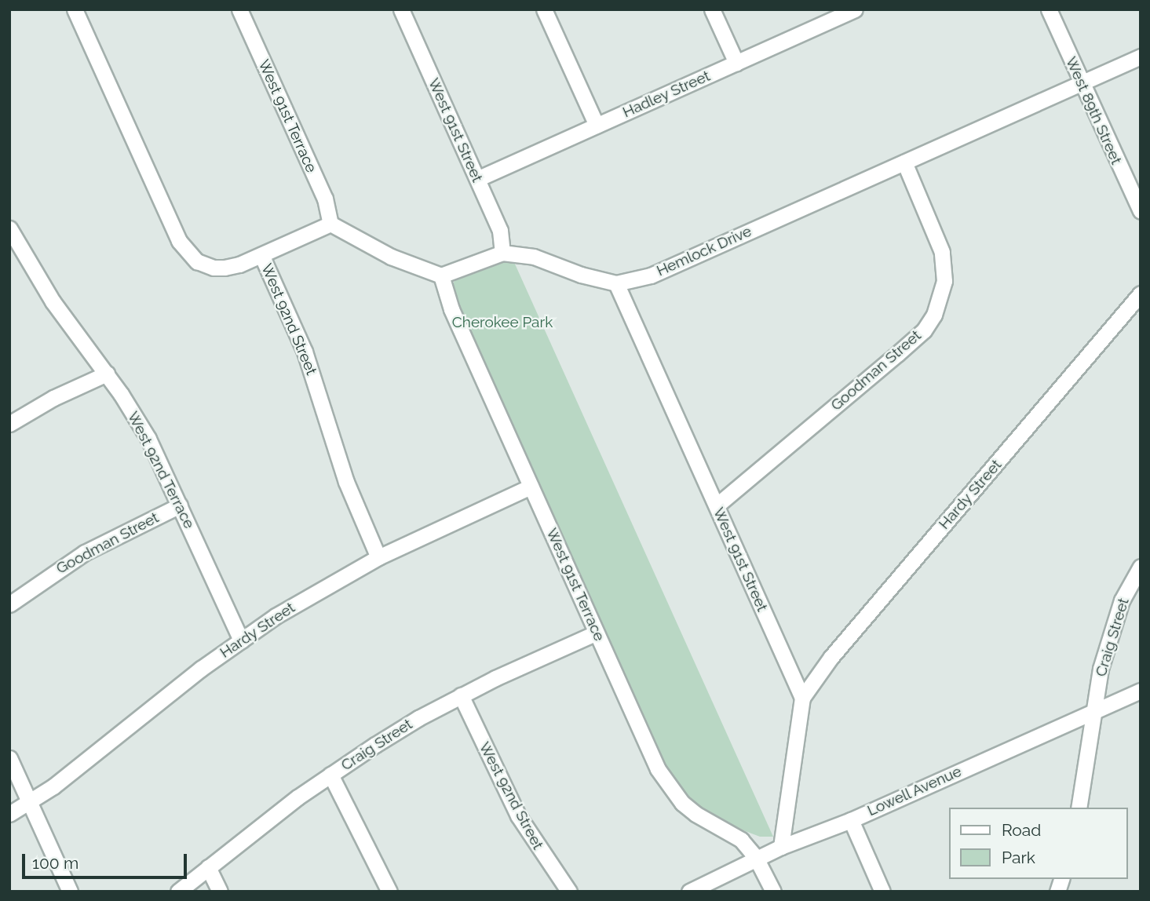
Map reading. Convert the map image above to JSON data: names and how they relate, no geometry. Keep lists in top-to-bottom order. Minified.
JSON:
{"streets":{"street":["Hadley Street","West 89th Street","West 91st Terrace","West 91st Street","Hemlock Drive","West 92nd Street","Goodman Street","West 92nd Terrace","Hardy Street","Craig Street","Lowell Avenue"]},"crossings":[["Hadley Street","West 91st Street"],["West 89th Street","Hemlock Drive"],["West 91st Terrace","Hemlock Drive"],["West 91st Terrace","Hardy Street"],["West 91st Terrace","Craig Street"],["West 91st Terrace","Lowell Avenue"],["West 91st Street","Hemlock Drive"],["West 91st Street","Goodman Street"],["West 91st Street","Hardy Street"],["Hemlock Drive","Goodman Street"],["West 92nd Street","Hardy Street"],["West 92nd Street","Craig Street"],["Goodman Street","West 92nd Terrace"],["West 92nd Terrace","Hardy Street"],["Craig Street","Lowell Avenue"]],"parks":["Cherokee Park"],"legend":["Road","Park"],"scale_bar":"100 m"}
